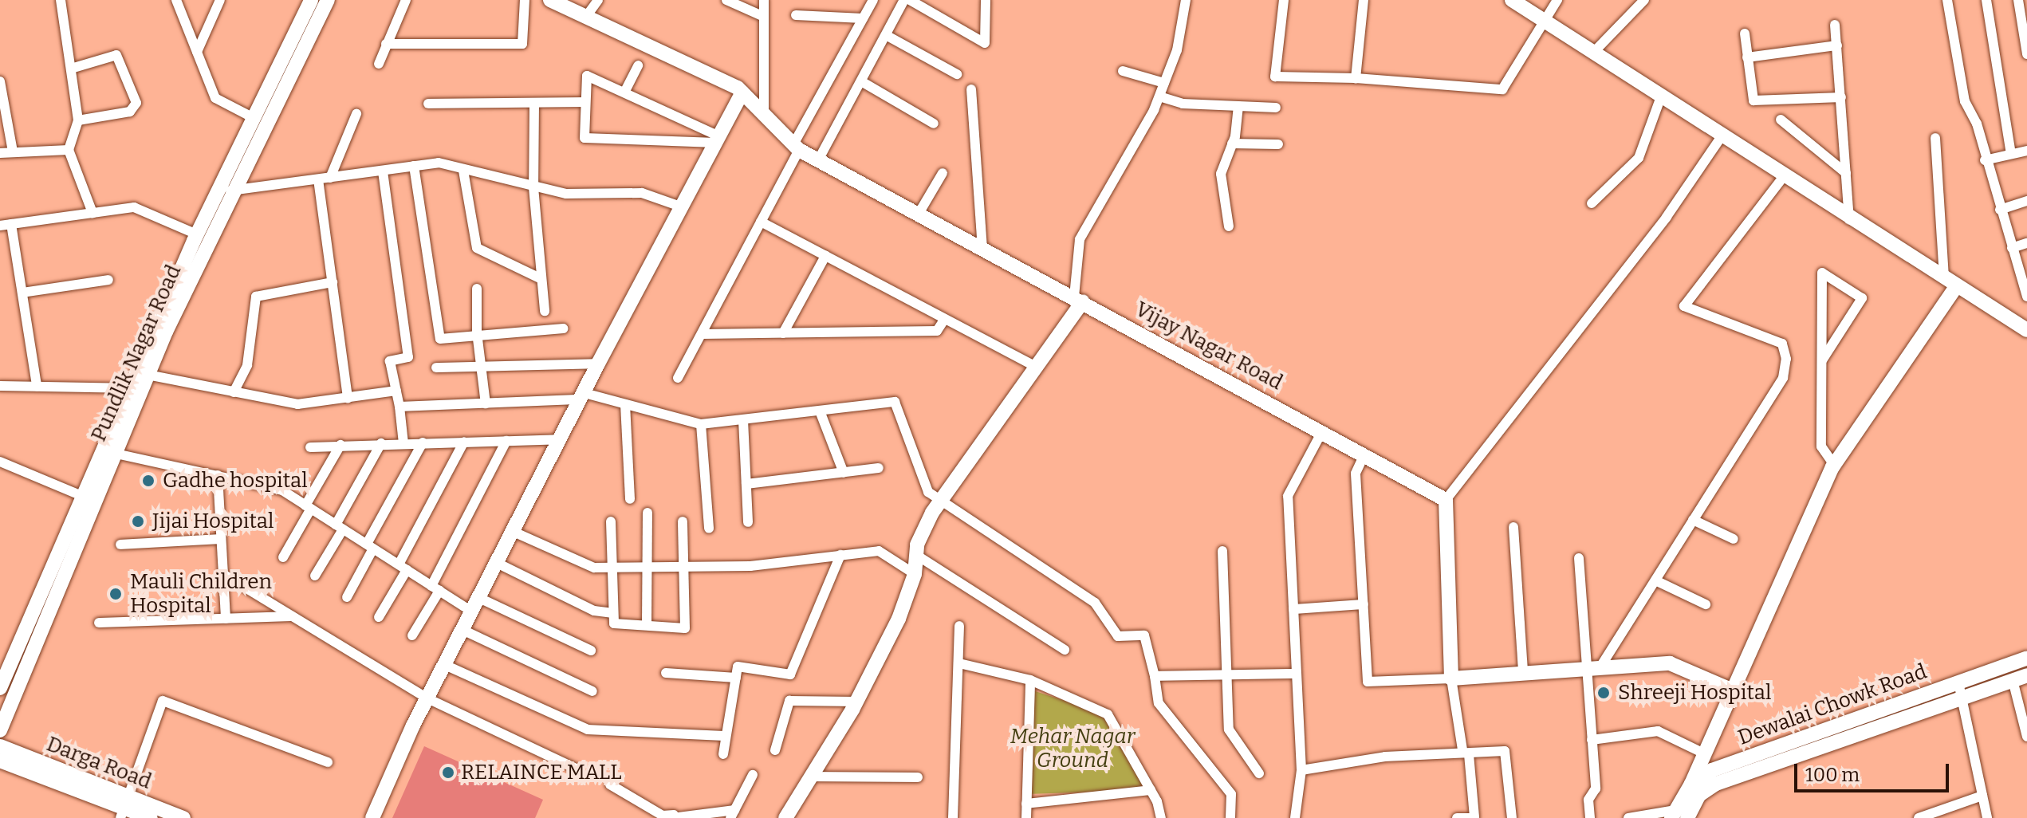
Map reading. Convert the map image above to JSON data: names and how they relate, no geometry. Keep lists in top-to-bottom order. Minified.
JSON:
{"streets":{"street":["Vijay Nagar Road","Pundlik Nagar Road","Dewalai Chowk Road","Darga Road"]},"parks":["Mehar Nagar Ground"],"places":["Gadhe hospital","Jijai Hospital","Mauli Children Hospital","Shreeji Hospital","RELAINCE MALL"],"scale_bar":"100 m"}
